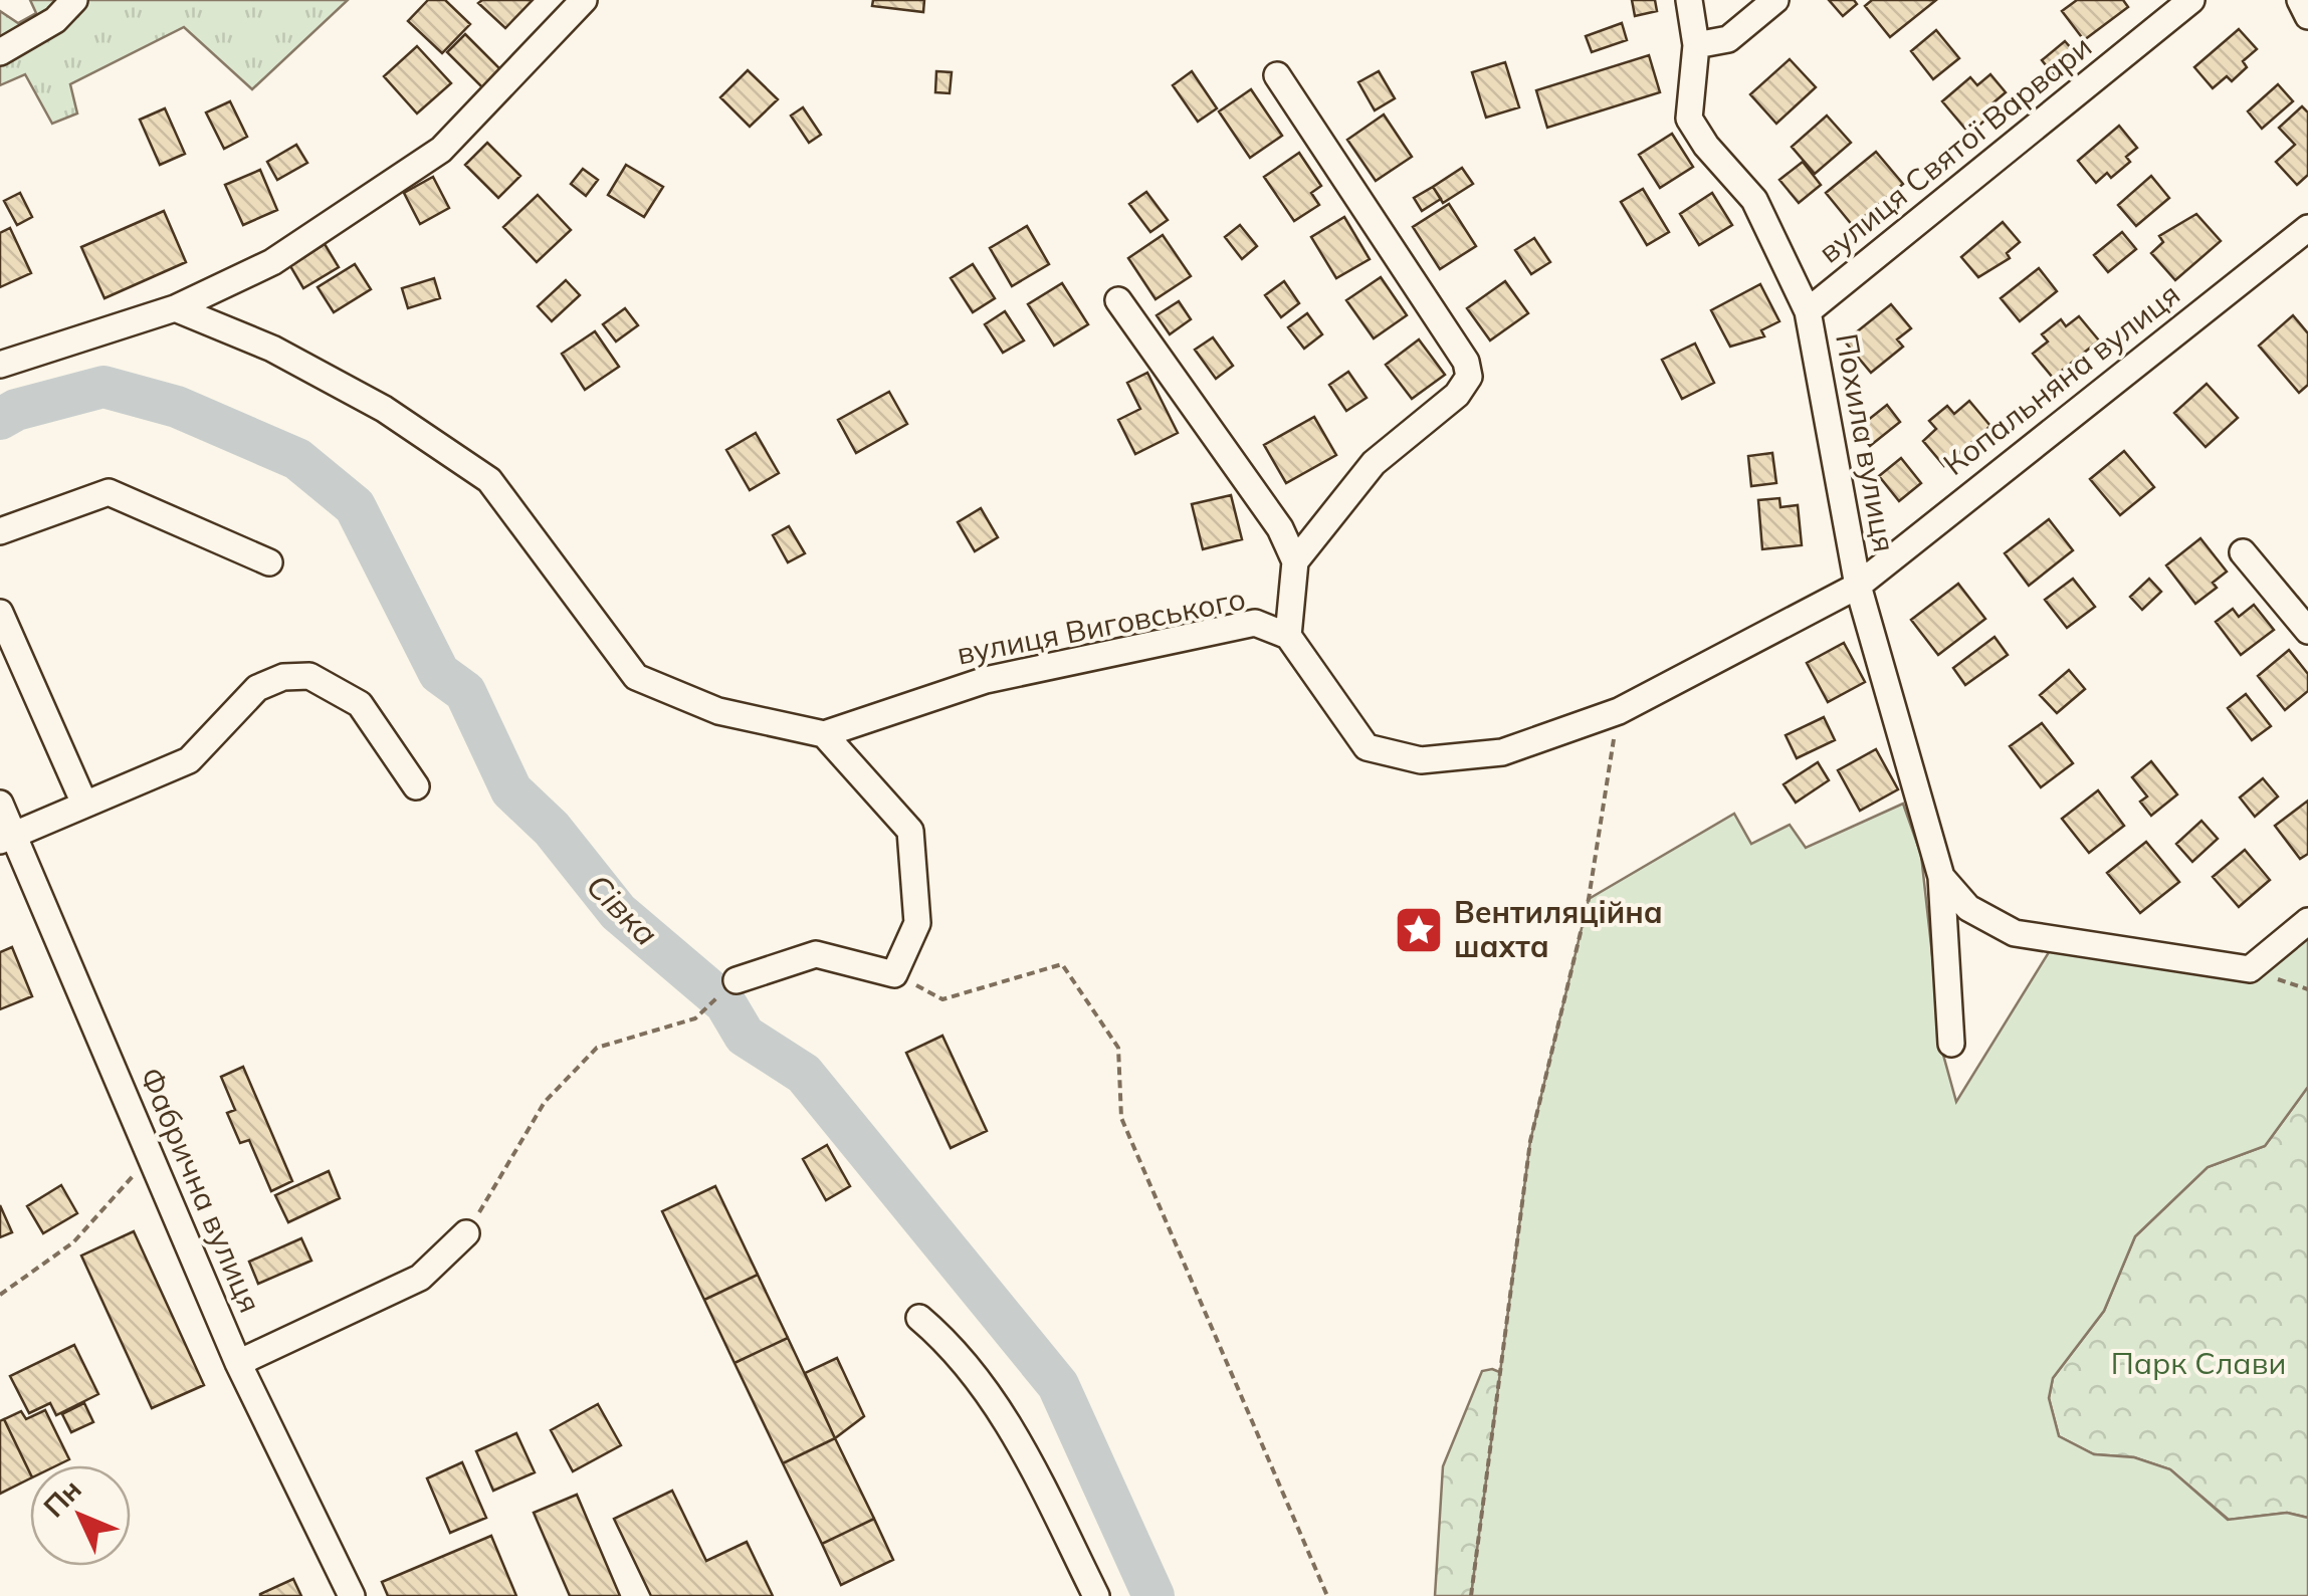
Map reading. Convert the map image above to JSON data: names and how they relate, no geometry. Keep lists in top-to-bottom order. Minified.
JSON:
{"streets":{"street":["вулиця Святої Варвари","Копальняна вулиця","Похила вулиця","вулиця Виговського","Фабрична вулиця"]},"crossings":[["вулиця Святої Варвари","Похила вулиця"],["Копальняна вулиця","Похила вулиця"],["Копальняна вулиця","вулиця Виговського"],["Похила вулиця","вулиця Виговського"]],"water":["Сівка"],"parks":["Парк Слави"],"places":{"place":["Вентиляційна шахта"]},"north":"top left"}
